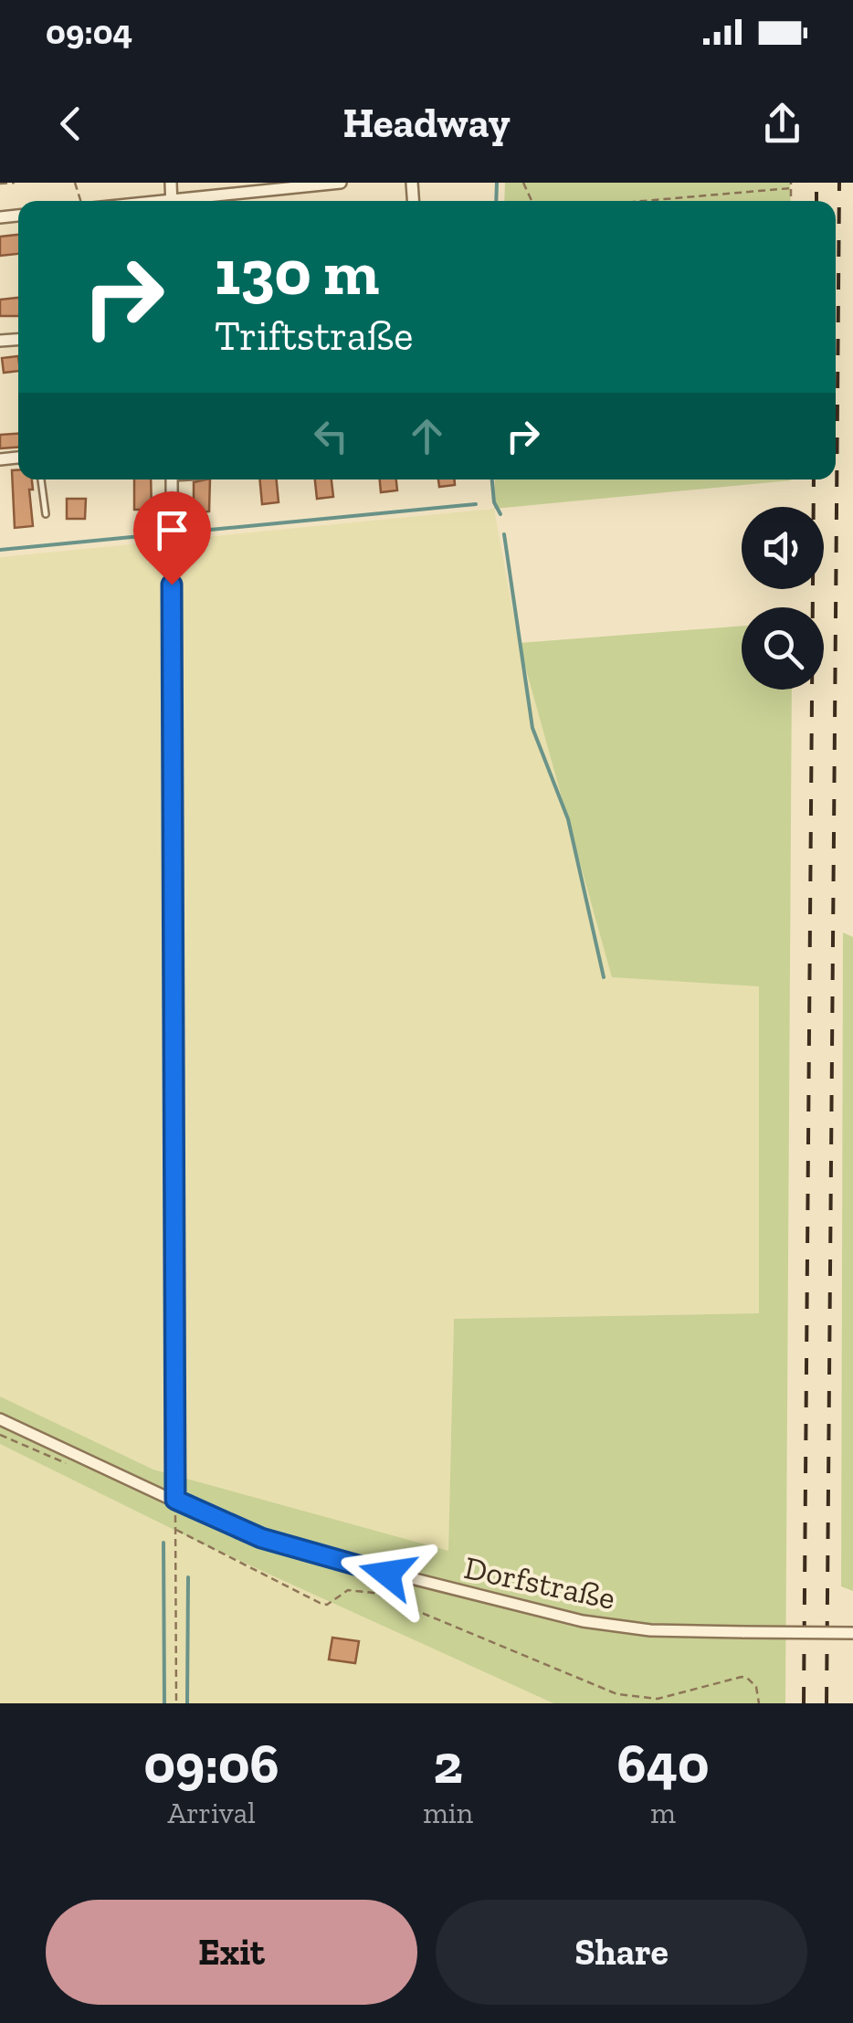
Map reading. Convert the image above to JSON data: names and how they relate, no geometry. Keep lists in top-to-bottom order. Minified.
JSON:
{"streets":{"street":["Dorfstraße"]},"page":{"status":"09:04","header":"Headway","turn":["130 m","Triftstraße"],"eta":["09:06","Arrival","2","min","640","m"],"buttons":["Exit","Share"]}}
